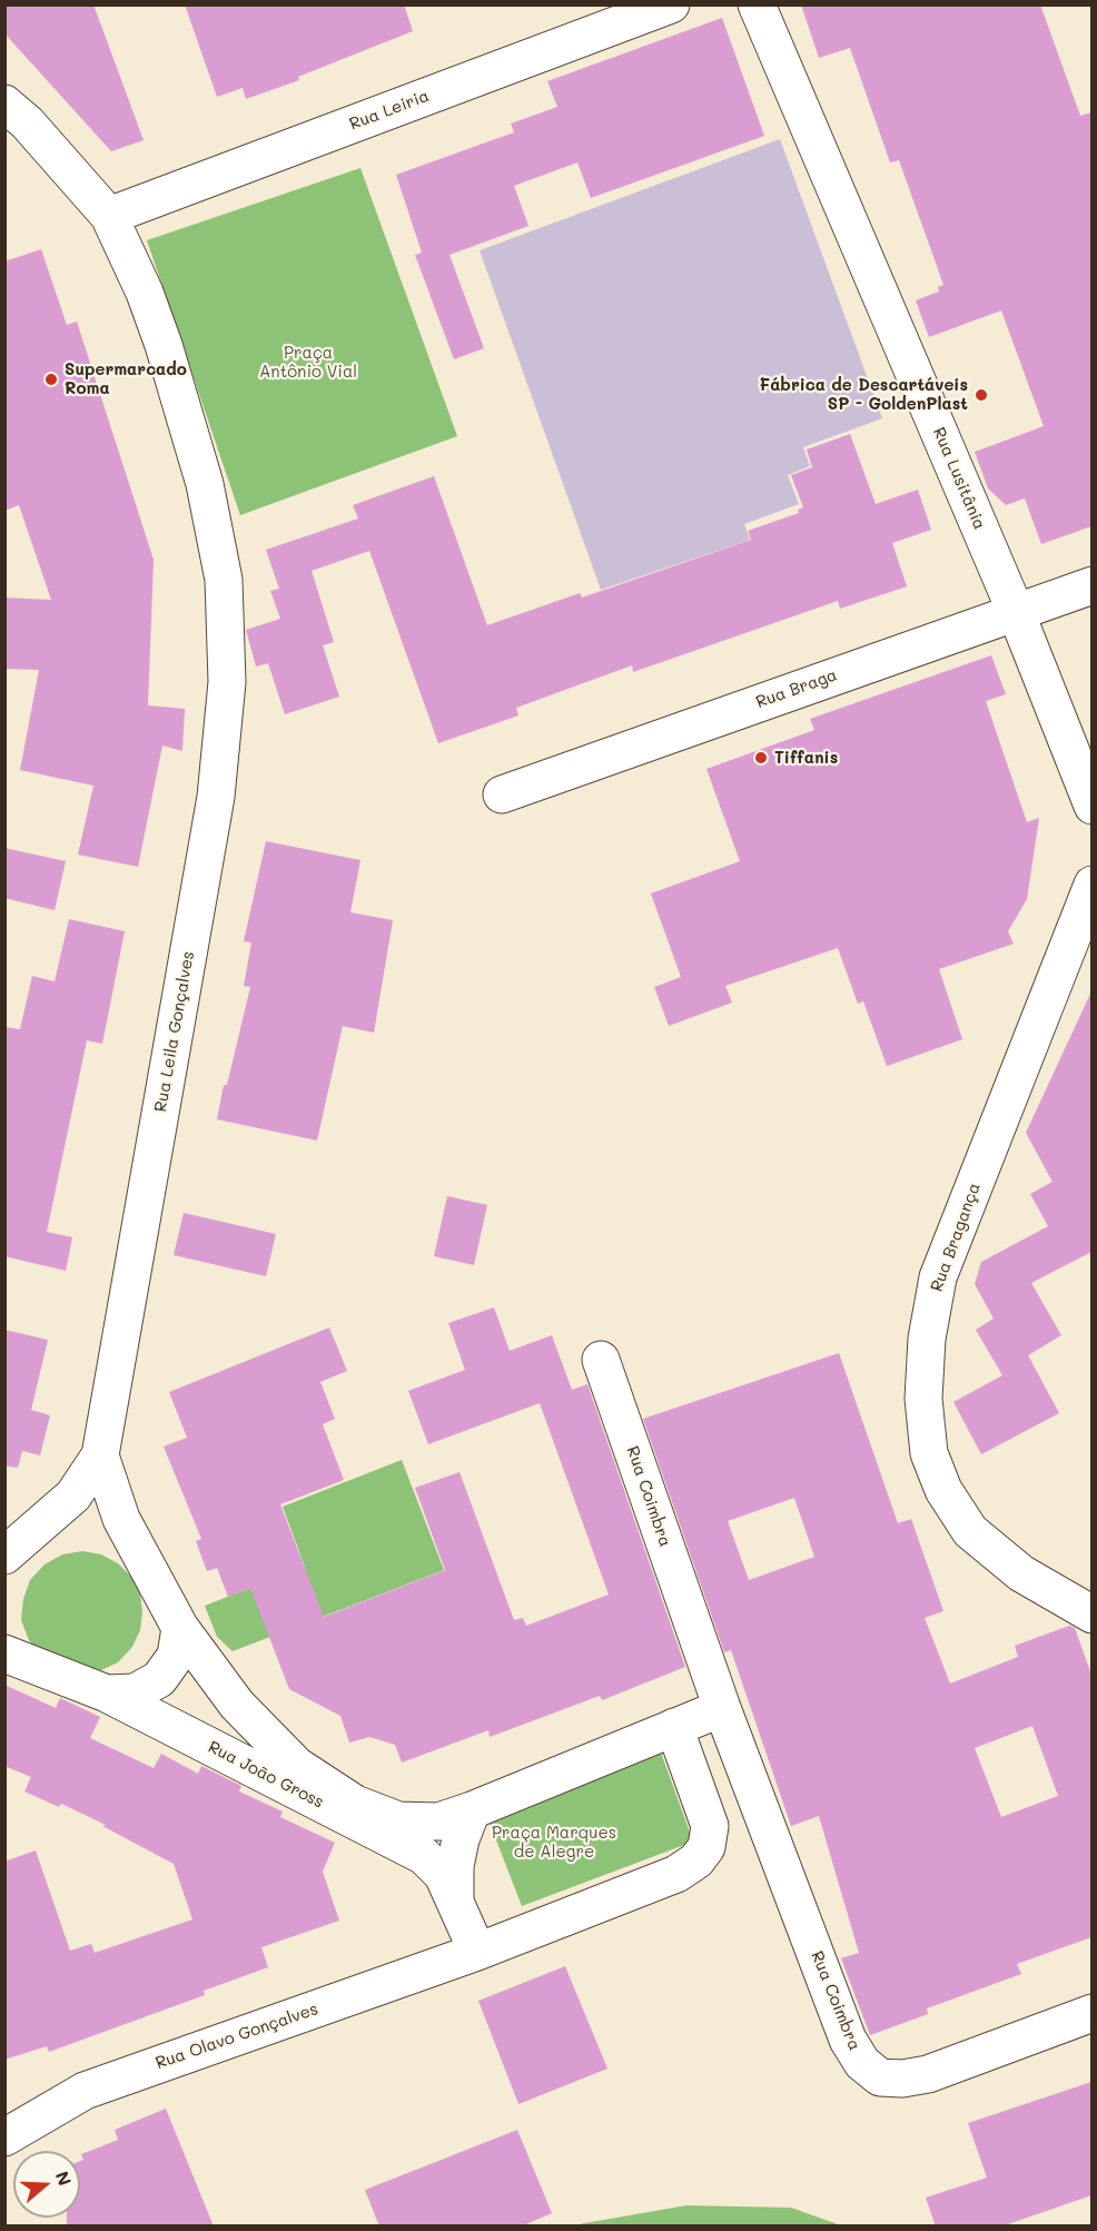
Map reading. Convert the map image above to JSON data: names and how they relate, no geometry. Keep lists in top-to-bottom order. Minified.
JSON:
{"streets":{"street":["Rua Leiria","Rua Lusitânia","Rua Braga","Rua Leila Gonçalves","Rua Bragança","Rua Coimbra","Rua João Gross","Rua Olavo Gonçalves"]},"crossings":[["Rua Leiria","Rua Leila Gonçalves"],["Rua Lusitânia","Rua Braga"],["Rua Leila Gonçalves","Rua Olavo Gonçalves"],["Rua João Gross","Rua Olavo Gonçalves"]],"parks":["Praça Antônio Vial","Praça Marques de Alegre"],"places":["Supermarcado Roma","Fábrica de Descartáveis SP - GoldenPlast","Tiffanis"],"north":"right"}
